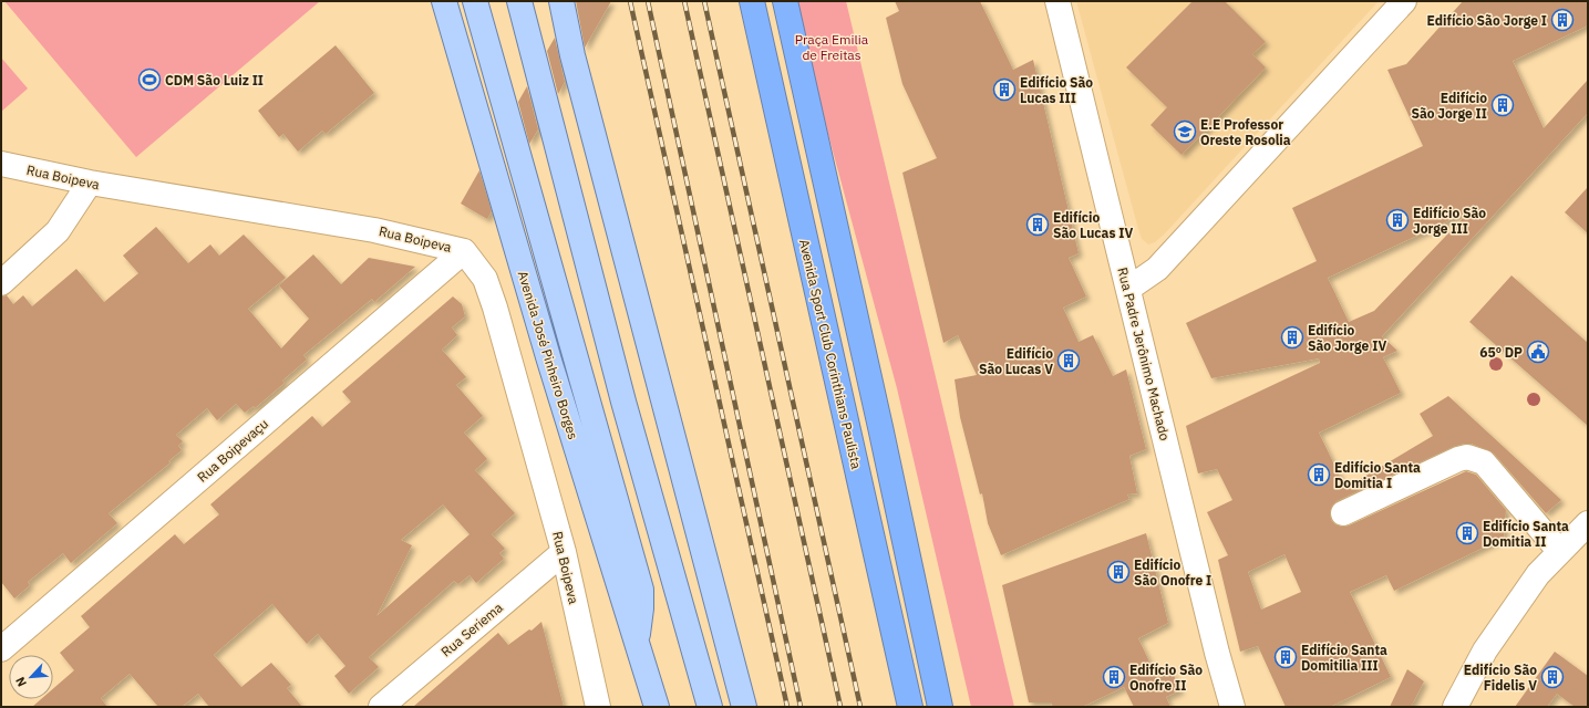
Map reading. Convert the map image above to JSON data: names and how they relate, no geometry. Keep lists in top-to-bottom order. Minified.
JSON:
{"streets":{"highway":["Avenida Sport Club Corinthians Paulista"],"main road":["Avenida José Pinheiro Borges"],"street":["Rua Boipeva","Rua Padre Jerônimo Machado","Rua Boipevaçu","Rua Seriema"]},"crossings":[["Rua Boipeva","Rua Boipevaçu"],["Rua Boipeva","Rua Seriema"]],"parks":["Praça Emilia de Freitas"],"places":{"building":["Edifício São Jorge I","Edifício São Lucas III","Edifício São Jorge II","Edifício São Jorge III","Edifício São Lucas IV","Edifício São Jorge IV","Edifício São Lucas V","Edifício Santa Domitia I","Edifício Santa Domitia II","Edifício São Onofre I","Edifício Santa Domitilia III","Edifício São Onofre II","Edifício São Fidelis V"],"sports":["CDM São Luiz II"],"school or university":["E.E Professor Oreste Rosolia"],"public building":["65º DP"]},"north":"bottom left"}
